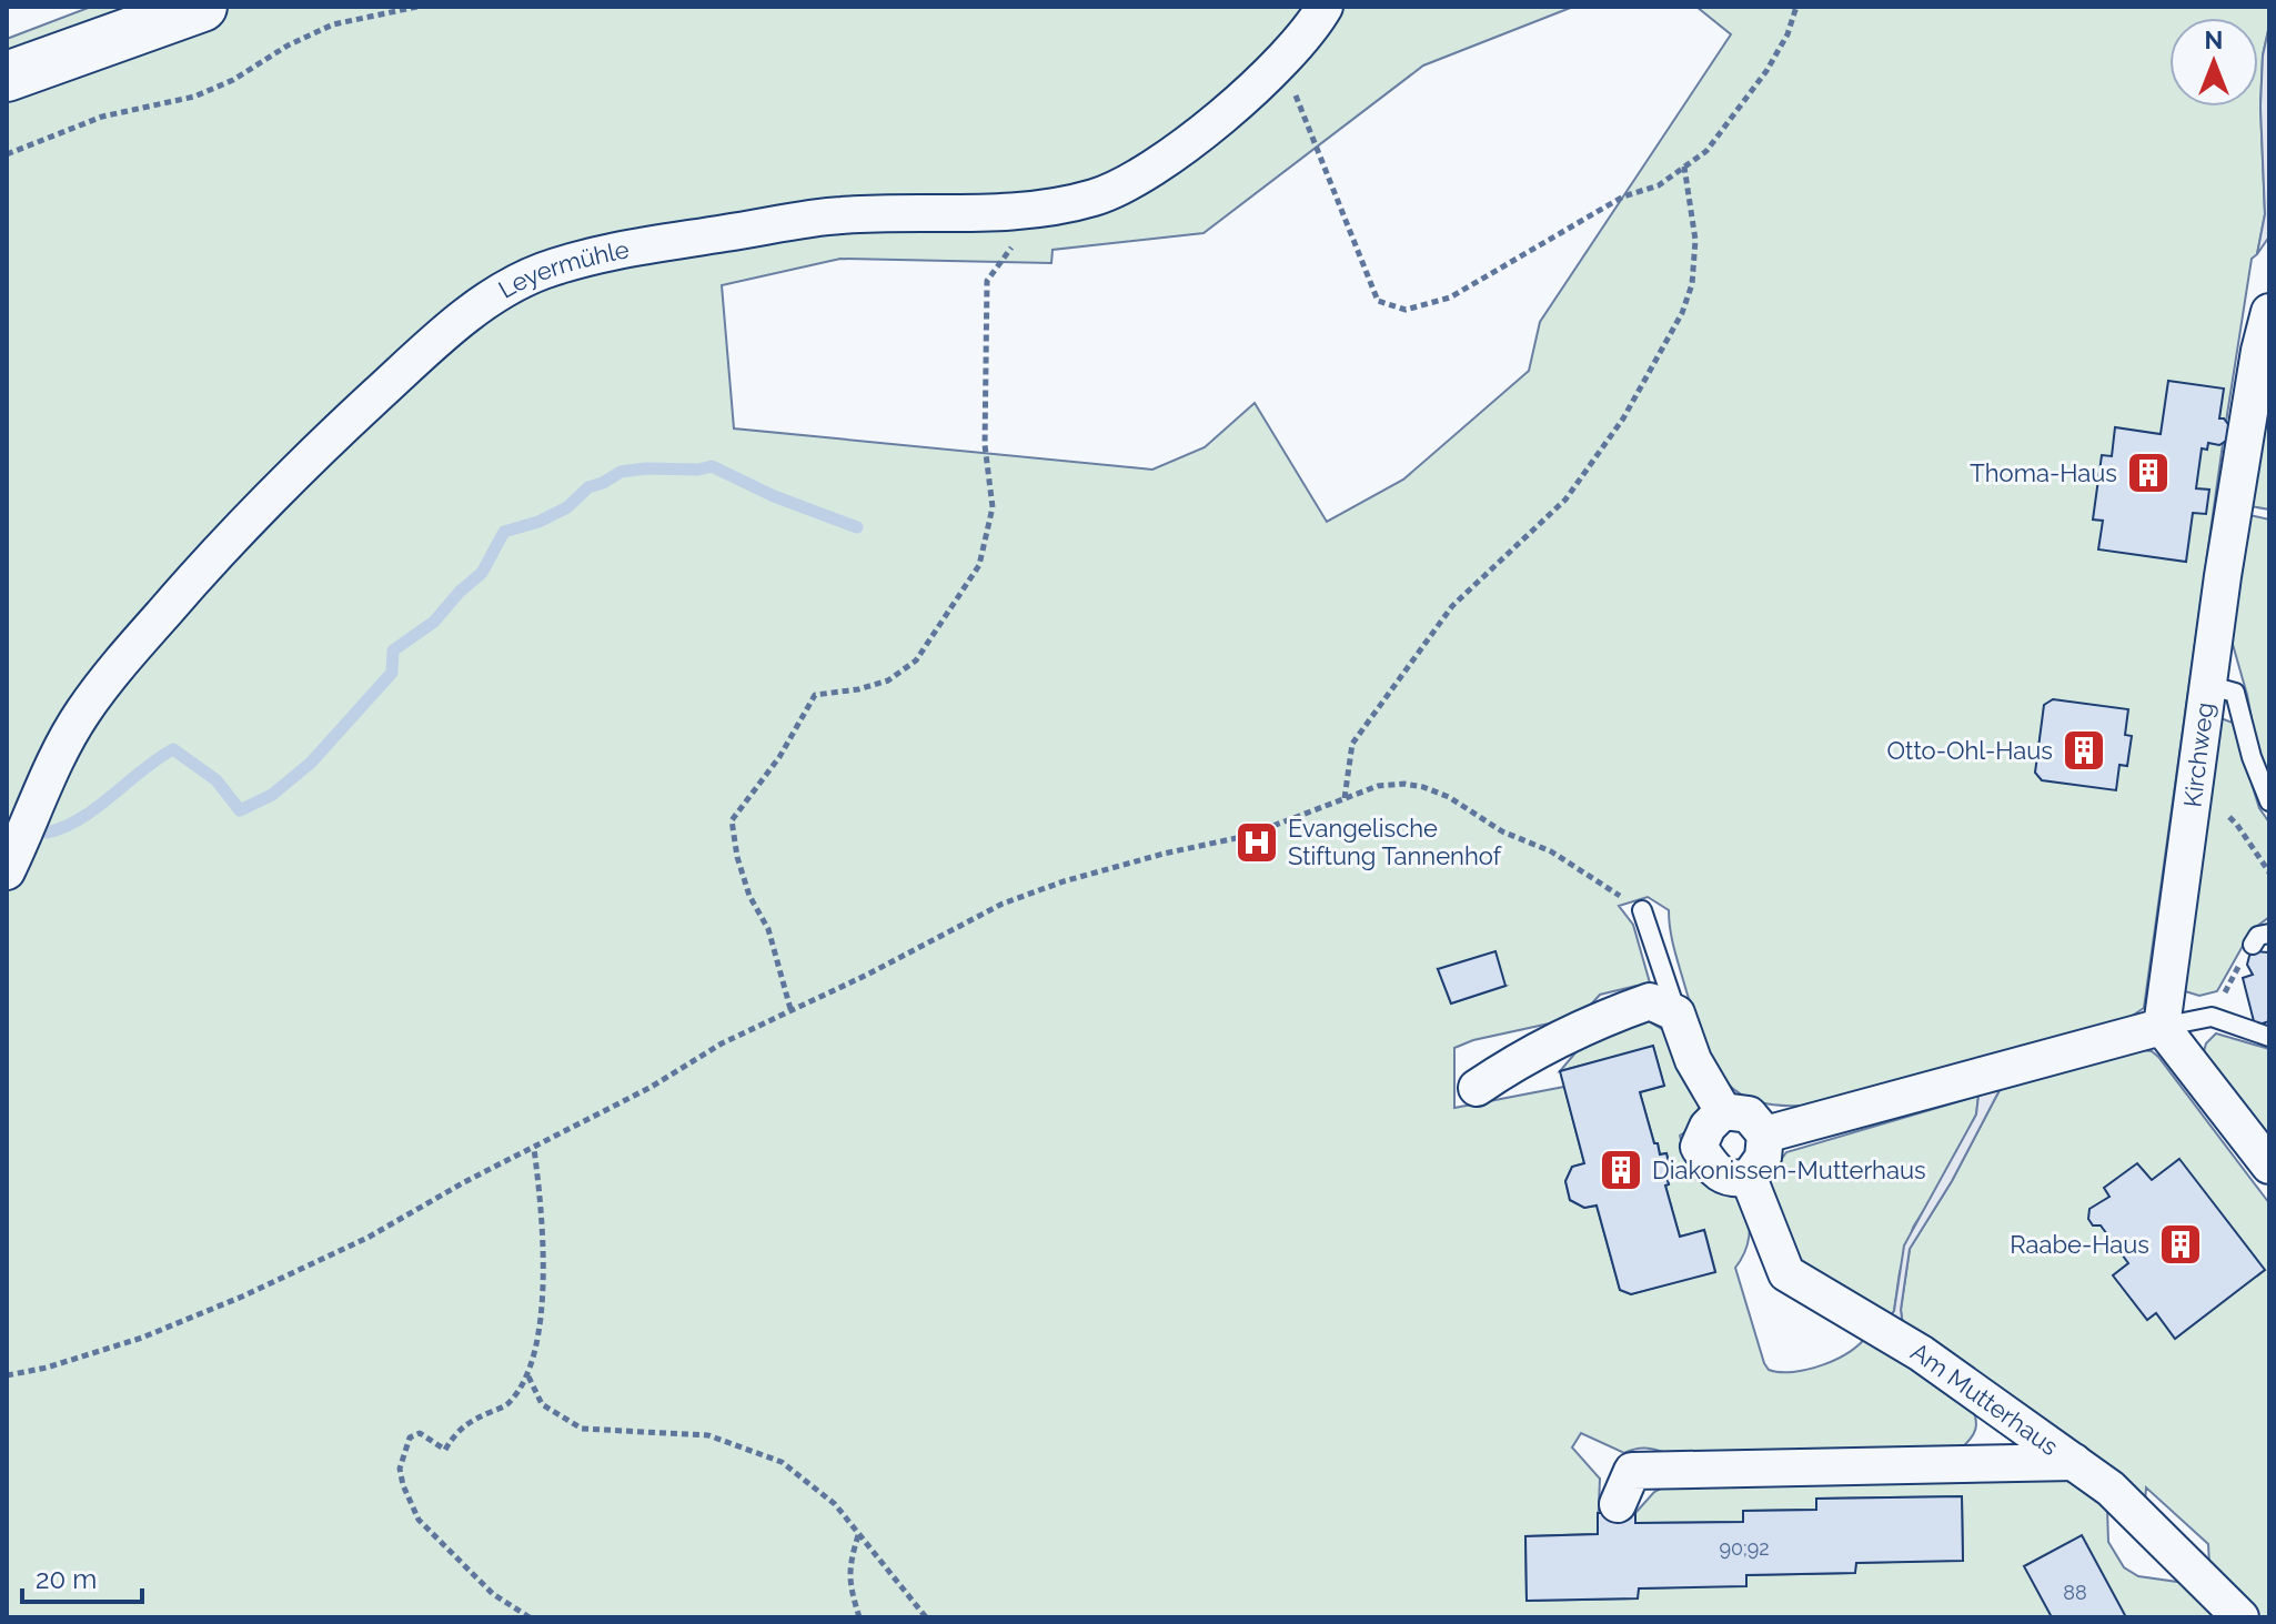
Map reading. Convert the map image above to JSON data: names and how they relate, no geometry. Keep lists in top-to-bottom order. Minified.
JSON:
{"streets":{"street":["Leyermühle","Kirchweg","Am Mutterhaus"]},"places":{"building":["Thoma-Haus","Otto-Ohl-Haus","Diakonissen-Mutterhaus","Raabe-Haus"],"hospital":["Evangelische Stiftung Tannenhof"]},"house_numbers":["90;92","88"],"scale_bar":"20 m","north":"top"}
